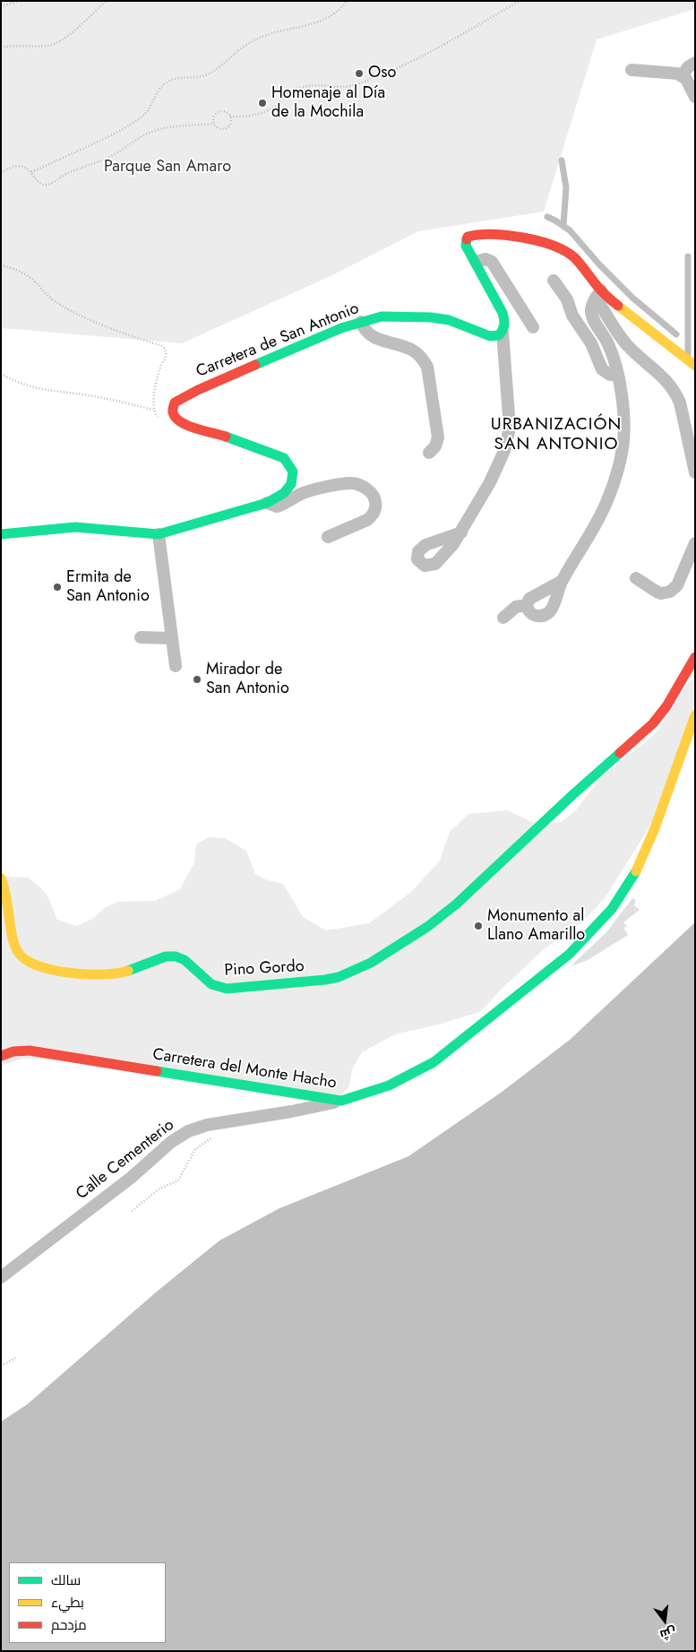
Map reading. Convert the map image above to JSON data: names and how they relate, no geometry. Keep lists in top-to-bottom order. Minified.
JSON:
{"streets":{"street":["Carretera de San Antonio","Pino Gordo","Carretera del Monte Hacho","Calle Cementerio"]},"crossings":[["Carretera del Monte Hacho","Calle Cementerio"]],"districts":["URBANIZACIÓN SAN ANTONIO"],"parks":["Parque San Amaro"],"places":["Oso","Homenaje al Día de la Mochila","Ermita de San Antonio","Mirador de San Antonio","Monumento al Llano Amarillo"],"legend":["سالك","بطيء","مزدحم"],"north":"bottom"}
